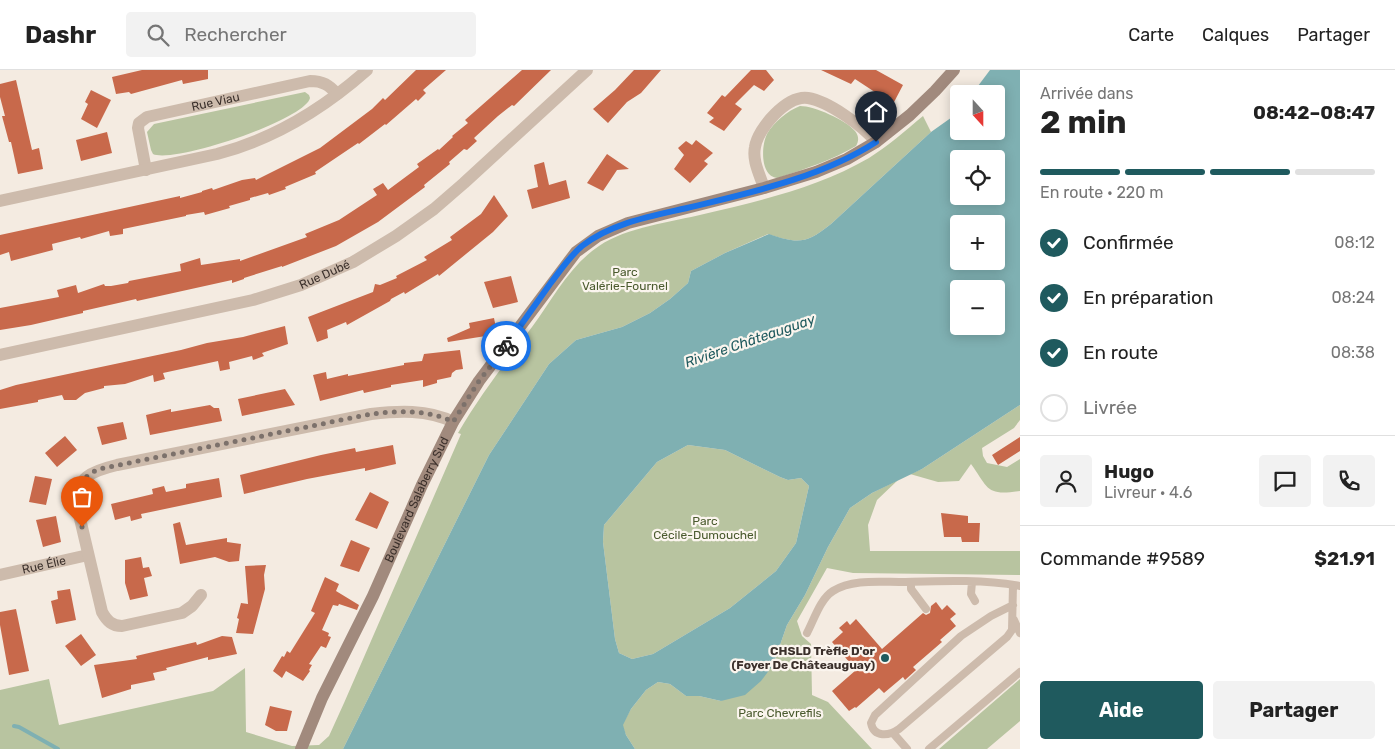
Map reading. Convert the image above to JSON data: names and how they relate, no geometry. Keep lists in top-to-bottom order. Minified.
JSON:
{"streets":{"street":["Rue Viau","Rue Dubé","Boulevard Salaberry Sud","Rue Élie"]},"water":["Rivière Châteauguay"],"parks":["Parc Valérie-Fournel","Parc Cécile-Dumouchel","Parc Chevrefils"],"places":["CHSLD Trèfle D'or (Foyer De Châteauguay)"],"north":"bottom","page":{"header":"Dashr","search":"Rechercher","nav":["Carte","Calques","Partager"],"heading":["2 min","Arrivée dans","08:42–08:47"],"panel":["Hugo","Livreur · 4.6","Commande #9589","$21.91"],"map_buttons":["+","−"],"bar":"En route · 220 m","list":[["Confirmée","08:12"],["En préparation","08:24"],["En route","08:38"],"Livrée"],"buttons":["Aide","Partager"]}}
